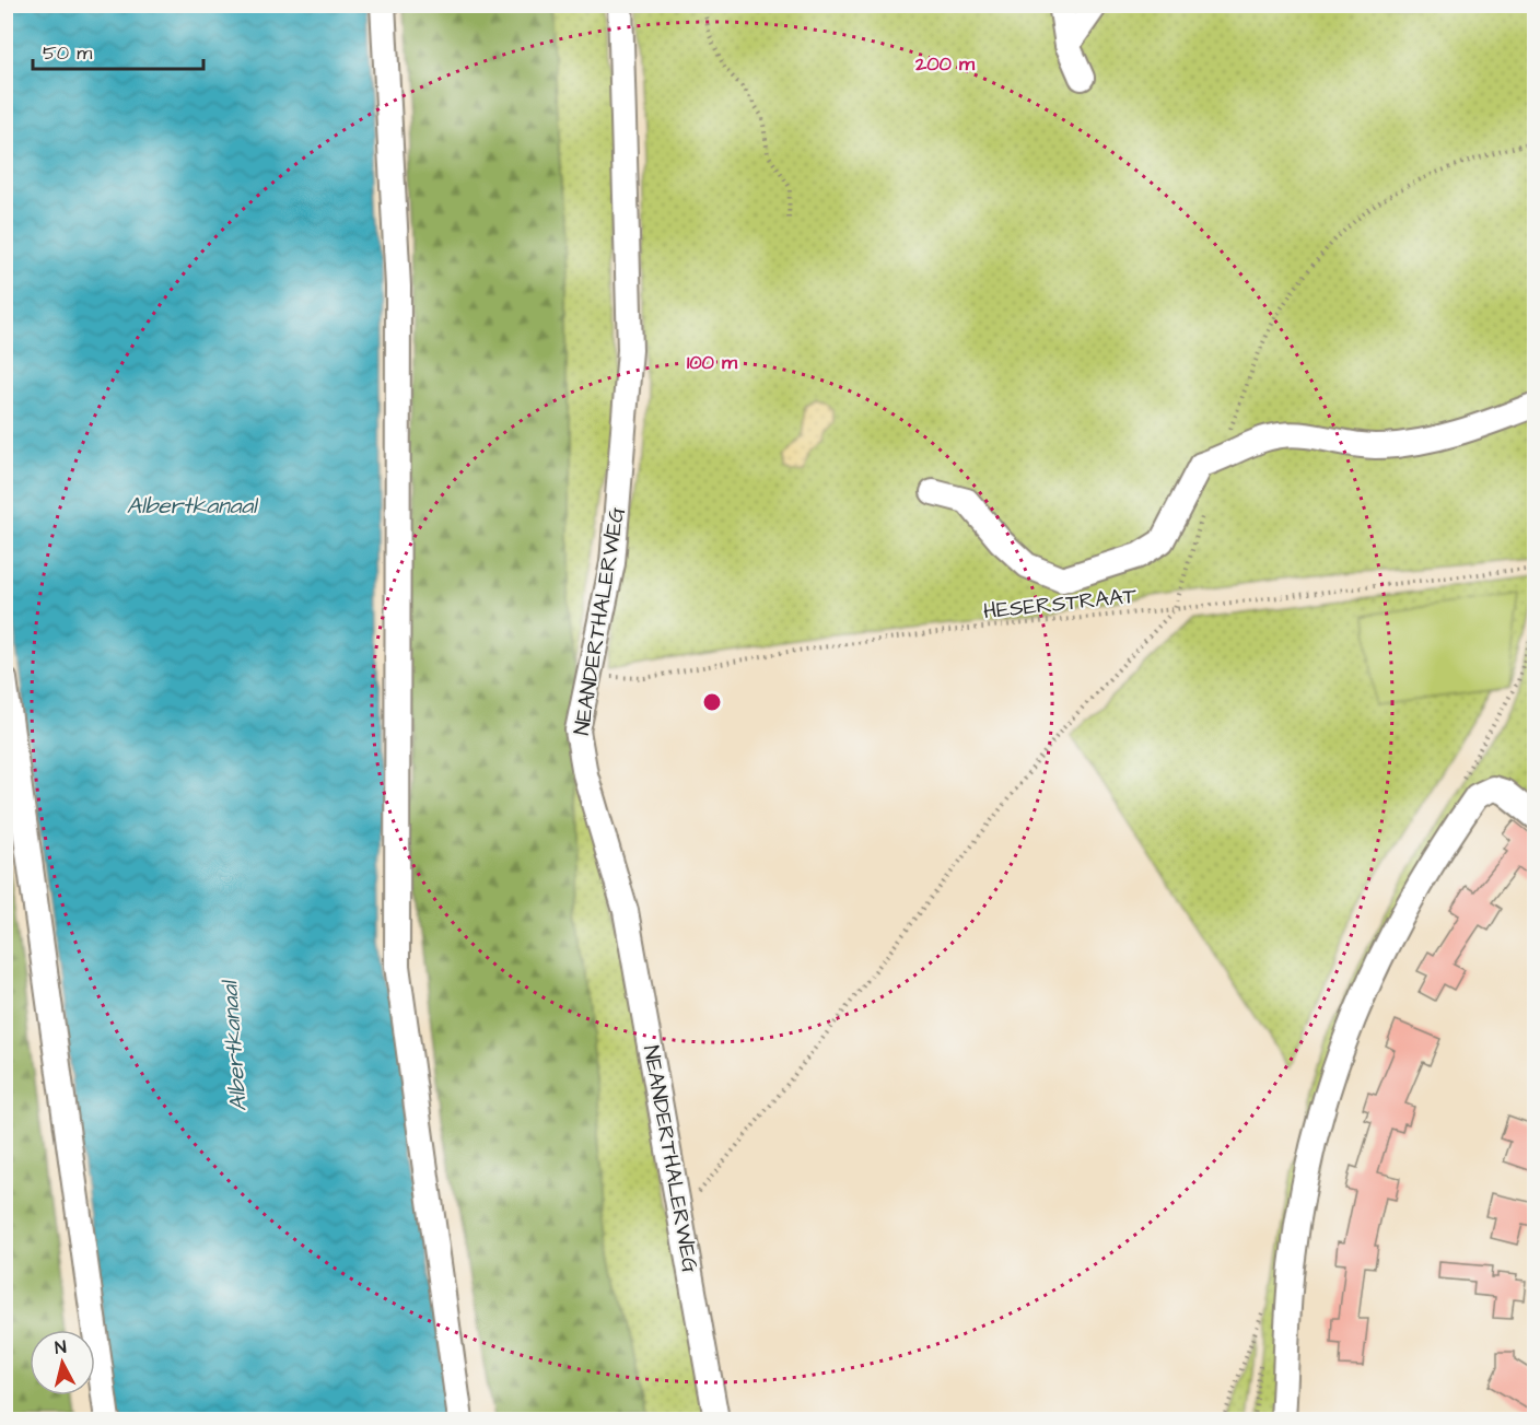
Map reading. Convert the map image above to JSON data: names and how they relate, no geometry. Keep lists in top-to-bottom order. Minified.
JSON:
{"streets":{"street":["NEANDERTHALERWEG"],"path":["HESERSTRAAT"]},"crossings":[["HESERSTRAAT","NEANDERTHALERWEG"]],"water":["Albertkanaal"],"scale_bar":"50 m","north":"top","rings":["200 m","100 m"]}
